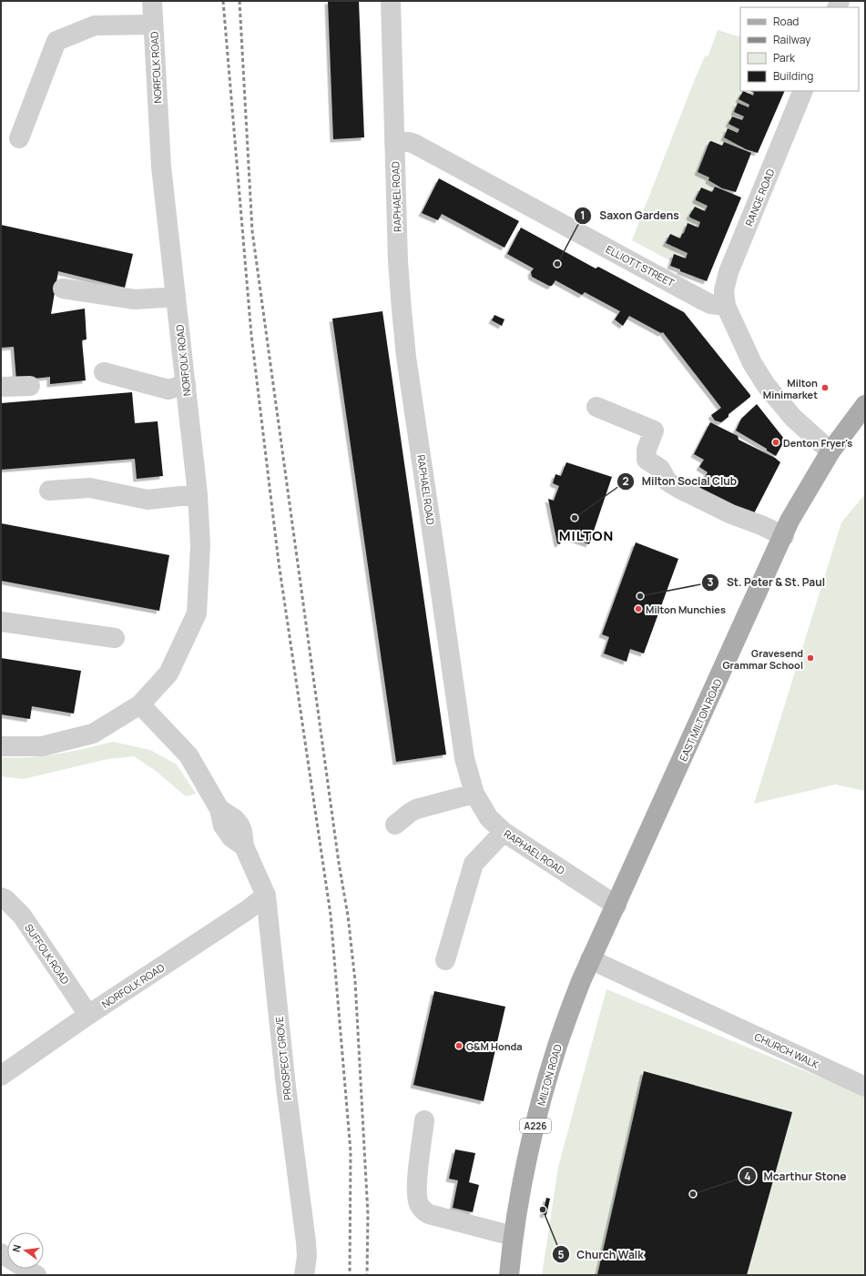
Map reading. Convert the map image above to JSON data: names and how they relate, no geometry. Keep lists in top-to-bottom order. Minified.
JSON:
{"streets":{"main road":["EAST MILTON ROAD","MILTON ROAD","A226"],"street":["NORFOLK ROAD","RAPHAEL ROAD","RANGE ROAD","ELLIOTT STREET","SUFFOLK ROAD","CHURCH WALK","PROSPECT GROVE"]},"crossings":[["NORFOLK ROAD","SUFFOLK ROAD"],["NORFOLK ROAD","PROSPECT GROVE"],["RAPHAEL ROAD","ELLIOTT STREET"],["RAPHAEL ROAD","EAST MILTON ROAD"],["RAPHAEL ROAD","MILTON ROAD"],["RANGE ROAD","ELLIOTT STREET"],["EAST MILTON ROAD","MILTON ROAD"],["CHURCH WALK","MILTON ROAD"]],"districts":["MILTON"],"places":["Saxon Gardens","Milton Minimarket","Denton Fryer's","Milton Social Club","St. Peter & St. Paul","Milton Munchies","Gravesend Grammar School","G&M Honda","Mcarthur Stone","Church Walk"],"legend":["Road","Railway","Park","Building"],"north":"left"}
